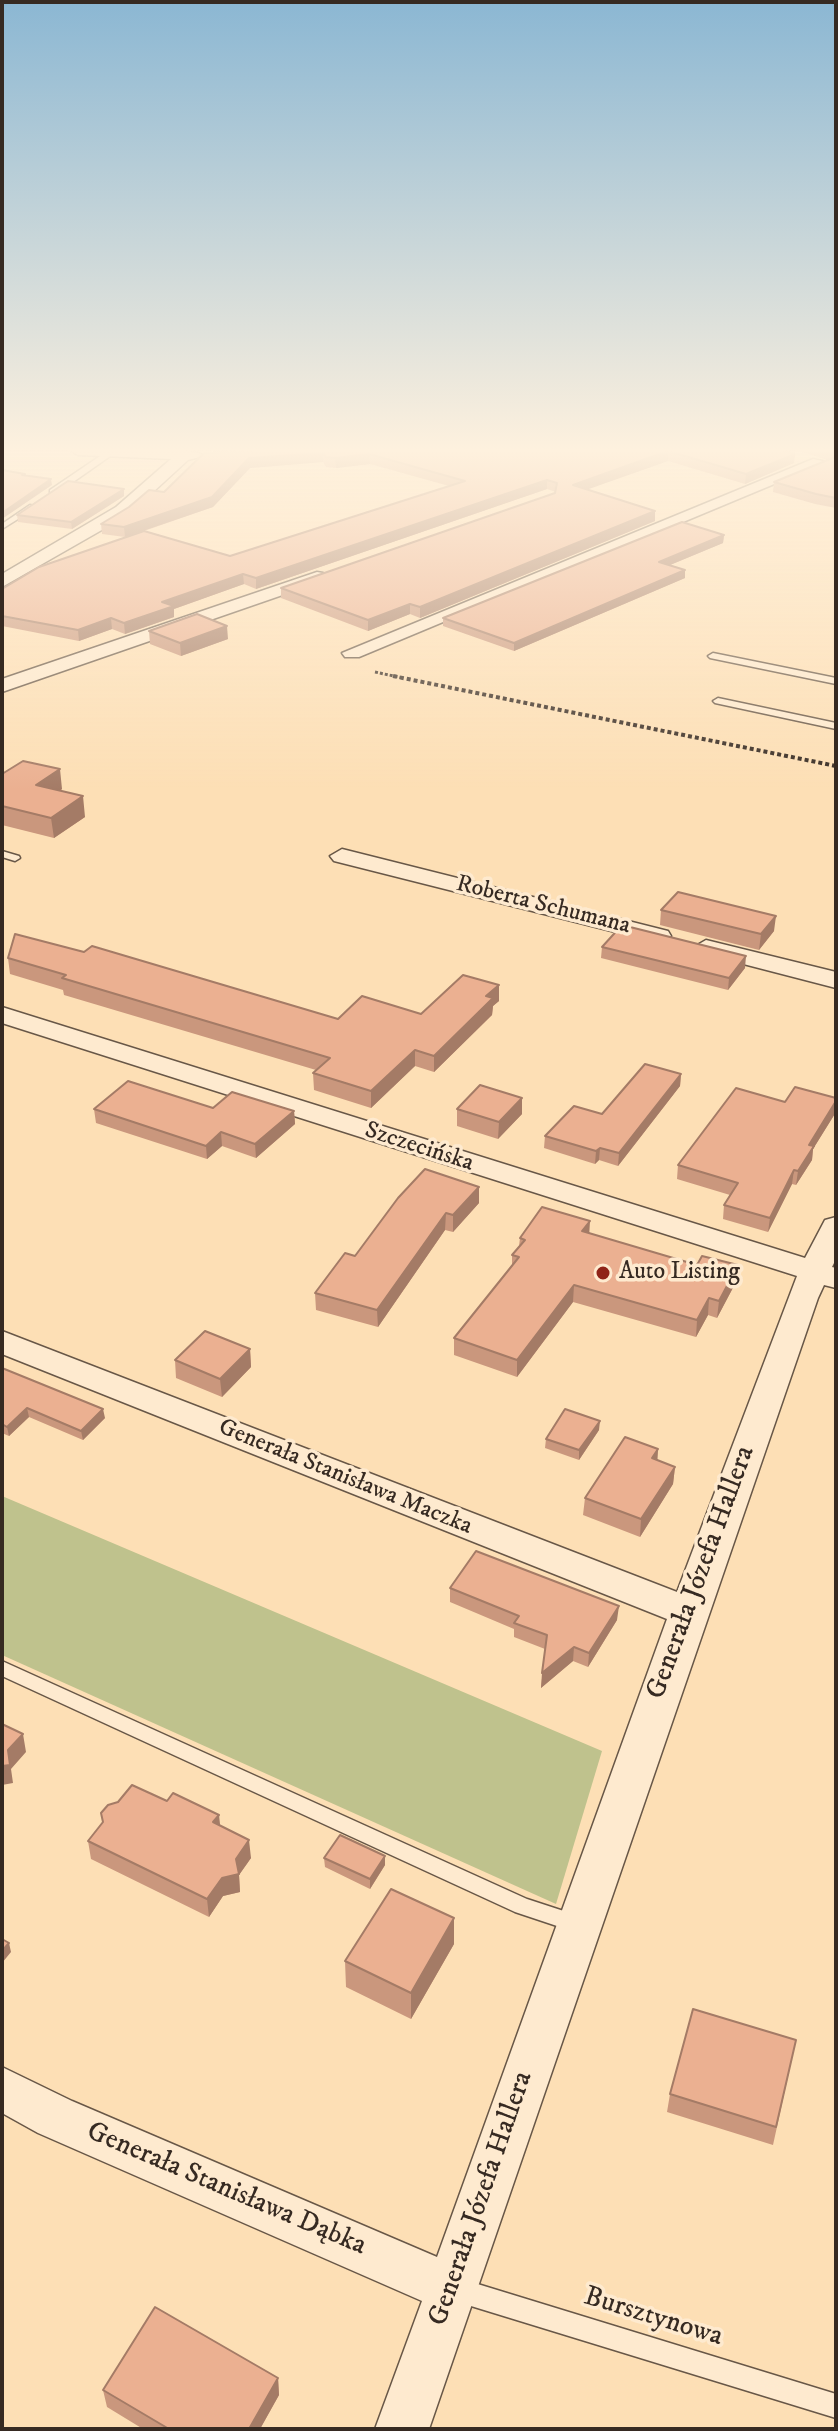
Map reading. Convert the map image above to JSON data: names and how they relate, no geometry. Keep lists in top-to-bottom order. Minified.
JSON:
{"streets":{"street":["Roberta Schumana","Szczecińska","Generała Stanisława Maczka","Generała Józefa Hallera","Generała Stanisława Dąbka"],"lane":["Bursztynowa"]},"crossings":[["Szczecińska","Generała Józefa Hallera"],["Generała Stanisława Maczka","Generała Józefa Hallera"],["Generała Józefa Hallera","Generała Stanisława Dąbka"],["Generała Józefa Hallera","Bursztynowa"],["Generała Stanisława Dąbka","Bursztynowa"]],"places":["Auto Listing"]}
